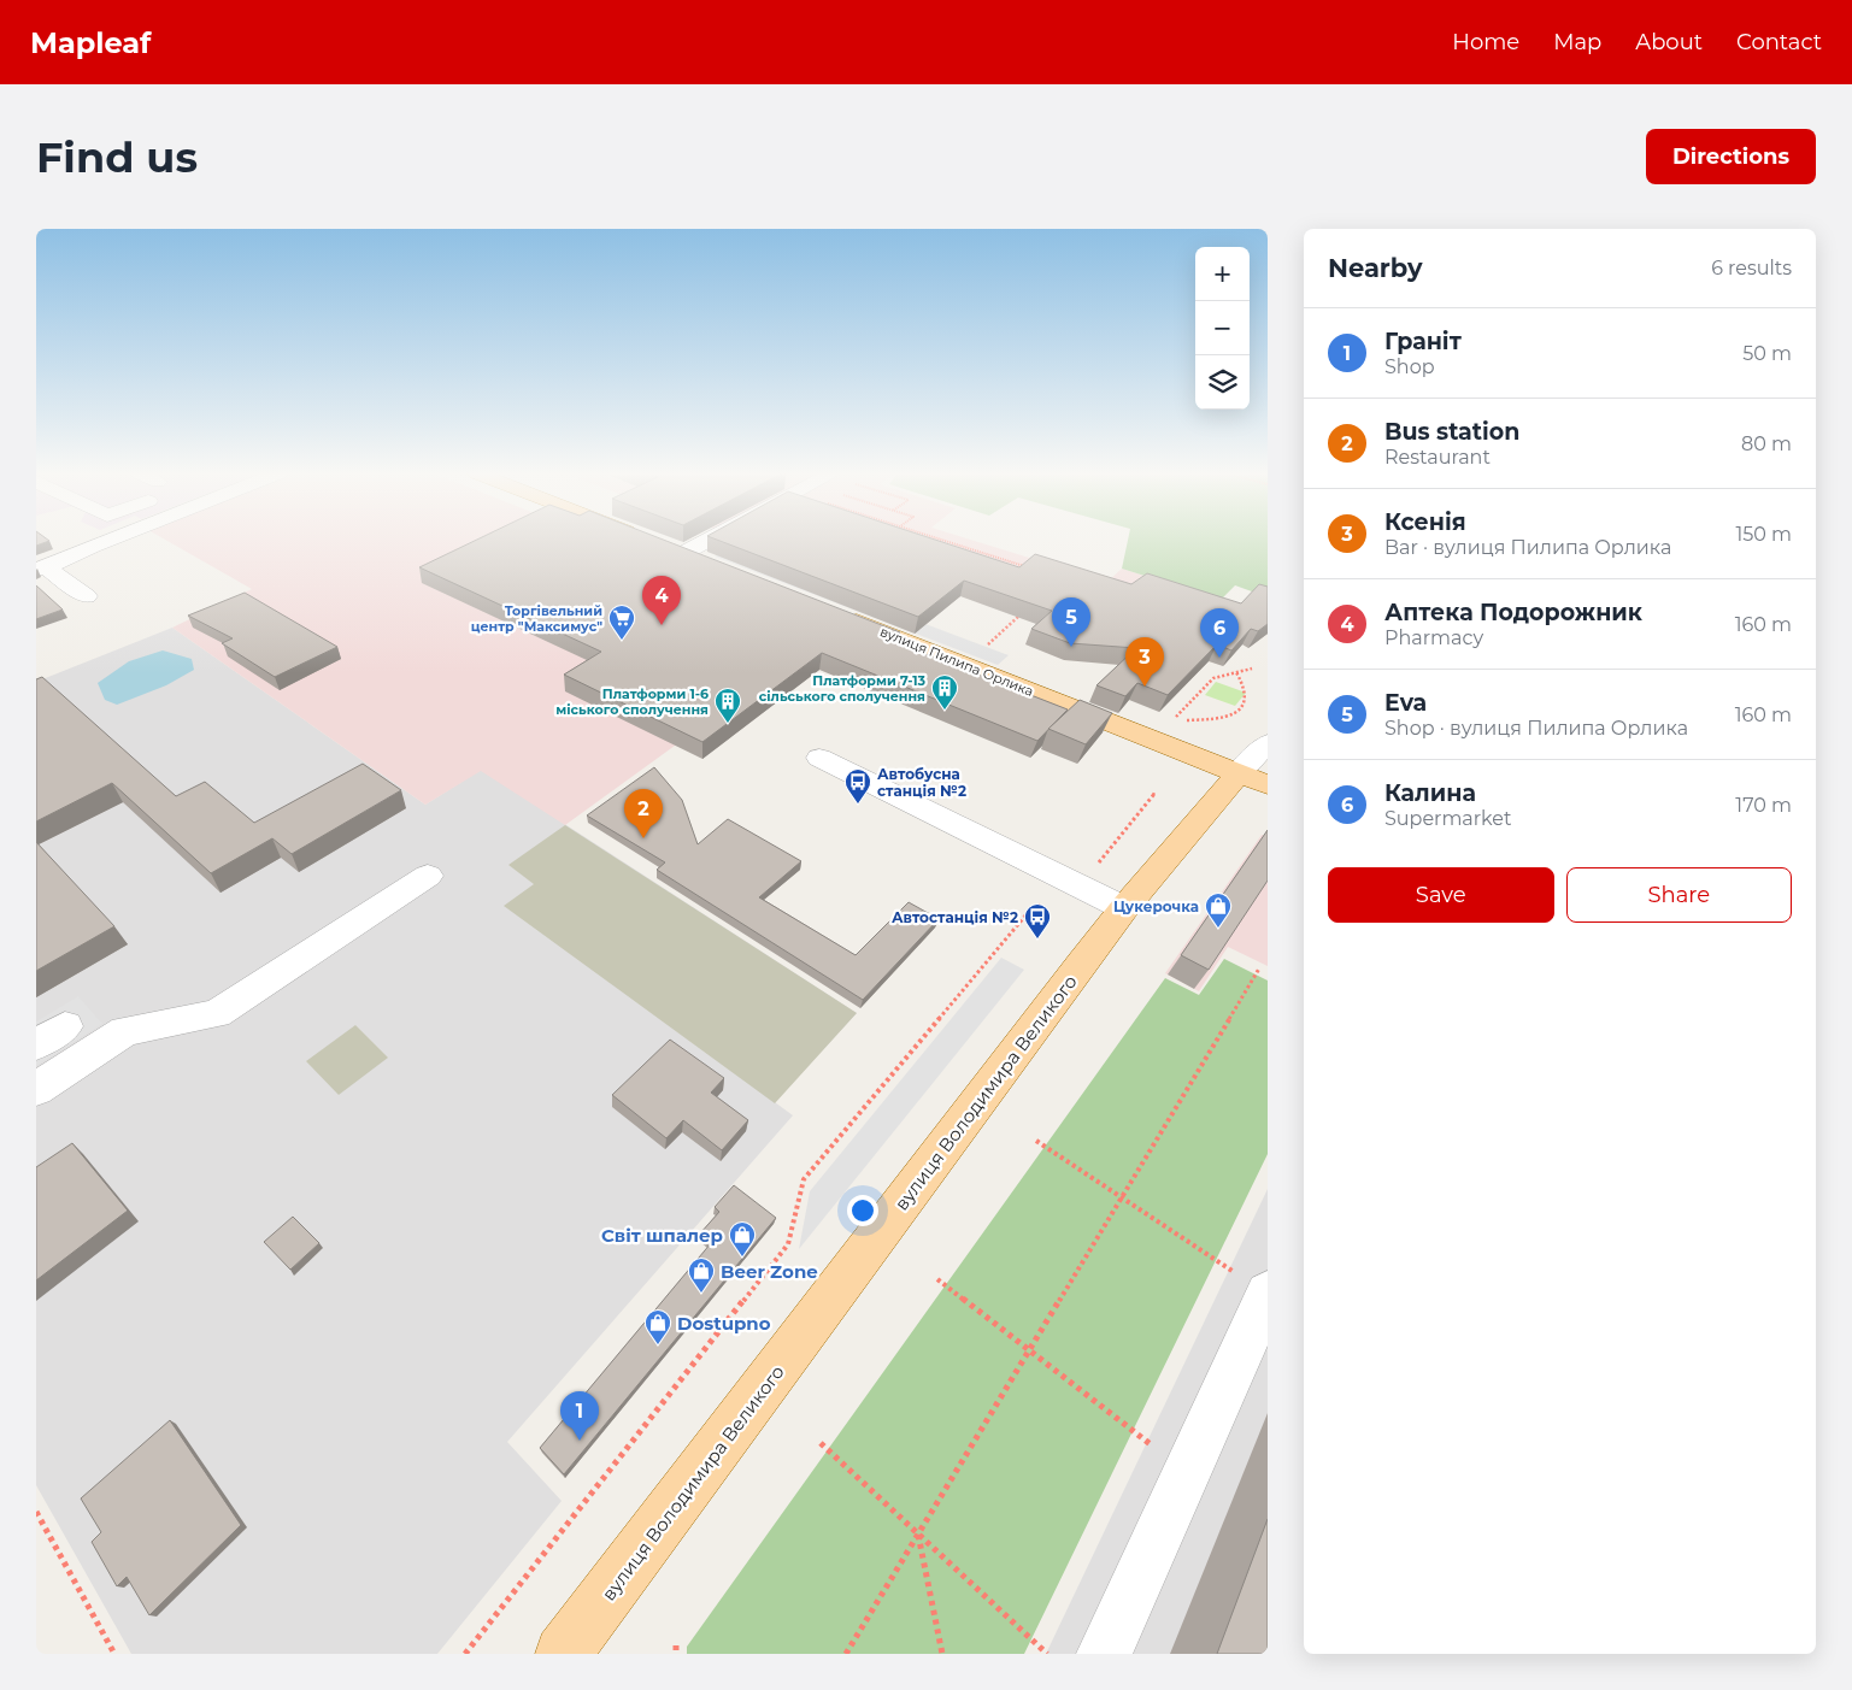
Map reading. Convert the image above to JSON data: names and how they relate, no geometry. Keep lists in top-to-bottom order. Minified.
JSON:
{"streets":{"main road":["вулиця Пилипа Орлика","вулиця Володимира Великого"]},"crossings":[["вулиця Пилипа Орлика","вулиця Володимира Великого"]],"places":{"supermarket":["Торгівельний центр \"Максимус\""],"building":["Платформи 7-13 сільського сполучення","Платформи 1-6 міського сполучення"],"bus stop":["Автобусна станція №2","Автостанція №2"],"shop":["Цукерочка","Світ шпалер","Beer Zone","Dostupno"]},"page":{"header":"Mapleaf","nav":["Home","Map","About","Contact"],"buttons":["Directions",["Save","Share"]],"title":"Find us","heading":["Nearby","6 results"],"map_buttons":["+","−"],"list":[{"mark":"1","name":"Граніт","note":"Shop","value":"50 m"},{"mark":"2","name":"Bus station","note":"Restaurant","value":"80 m"},{"mark":"3","name":"Ксенія","note":"Bar · вулиця Пилипа Орлика","value":"150 m"},{"mark":"4","name":"Аптека Подорожник","note":"Pharmacy","value":"160 m"},{"mark":"5","name":"Eva","note":"Shop · вулиця Пилипа Орлика","value":"160 m"},{"mark":"6","name":"Калина","note":"Supermarket","value":"170 m"}],"pins":["4","5","6","3","2","1"]}}
